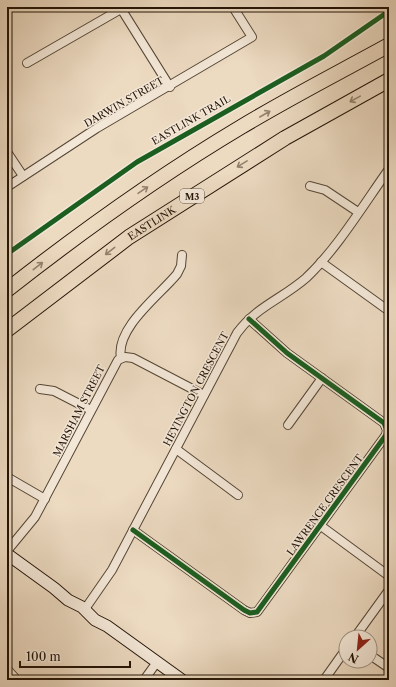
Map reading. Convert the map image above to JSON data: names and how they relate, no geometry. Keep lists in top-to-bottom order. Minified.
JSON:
{"streets":{"highway":["M3","EASTLINK"],"street":["DARWIN STREET","HEYINGTON CRESCENT","MARSHAM STREET","LAWRENCE CRESCENT"],"cycle path":["EASTLINK TRAIL"]},"crossings":[["HEYINGTON CRESCENT","LAWRENCE CRESCENT"]],"scale_bar":"100 m","north":"bottom left"}
